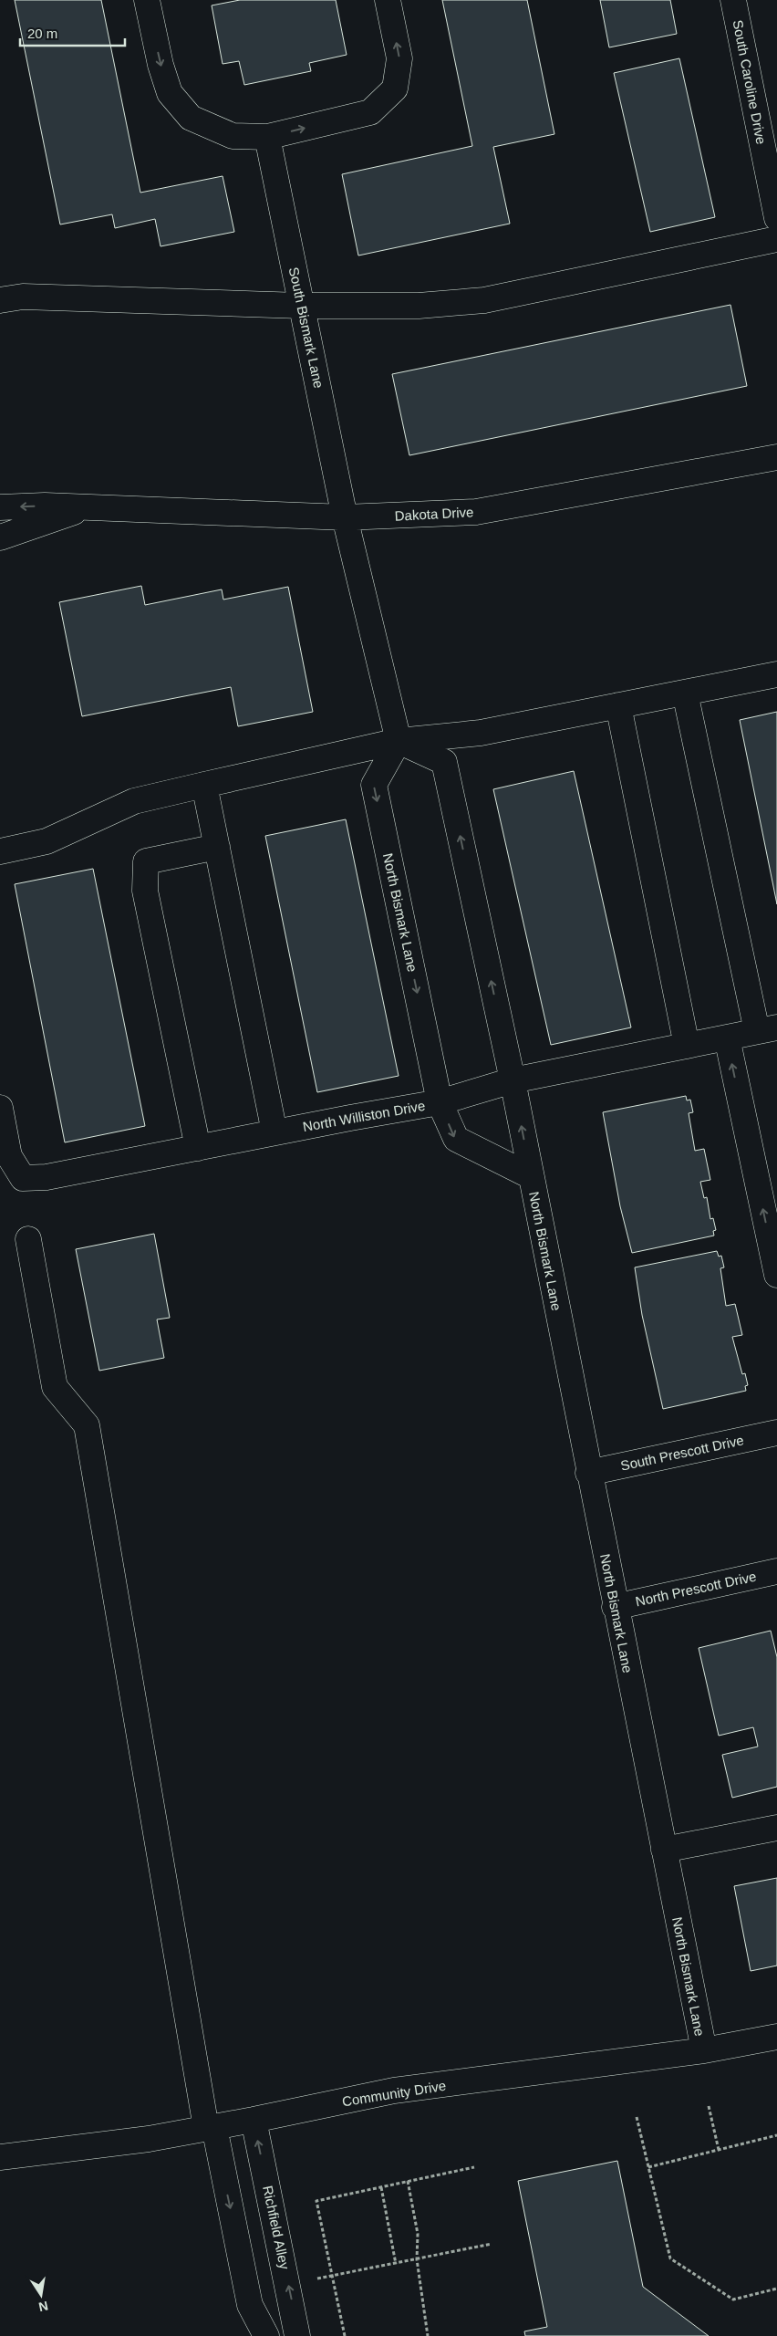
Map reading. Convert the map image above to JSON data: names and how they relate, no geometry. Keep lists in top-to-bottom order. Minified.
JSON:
{"streets":{"street":["South Caroline Drive","South Bismark Lane","Dakota Drive","North Bismark Lane","North Williston Drive","South Prescott Drive","North Prescott Drive","Community Drive","Richfield Alley"]},"crossings":[["South Bismark Lane","Dakota Drive"],["North Bismark Lane","North Williston Drive"],["North Bismark Lane","South Prescott Drive"],["North Bismark Lane","North Prescott Drive"],["North Bismark Lane","Community Drive"],["Community Drive","Richfield Alley"]],"scale_bar":"20 m","north":"bottom"}
